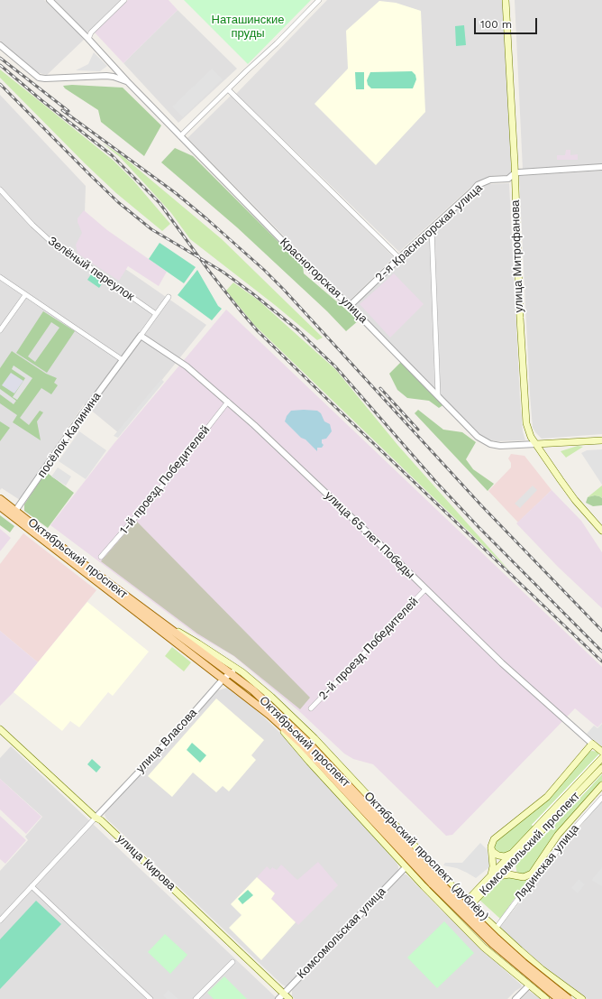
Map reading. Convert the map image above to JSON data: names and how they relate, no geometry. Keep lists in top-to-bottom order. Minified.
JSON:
{"streets":{"main road":["улица Митрофанова","Октябрьский проспект","Комсомольский проспект","Октябрьский проспект (дублёр)","улица Кирова","Лядинская улица"],"street":["2-я Красногорская улица","Зелёный переулок","Красногорская улица","посёлок Калинина","1-й проезд Победителей","улица 65 лет Победы","2-й проезд Победителей","улица Власова","Комсомольская улица"]},"crossings":[["2-я Красногорская улица","улица Митрофанова"],["2-я Красногорская улица","Красногорская улица"],["улица Митрофанова","Красногорская улица"],["Зелёный переулок","посёлок Калинина"],["посёлок Калинина","улица 65 лет Победы"],["посёлок Калинина","Октябрьский проспект"],["1-й проезд Победителей","улица 65 лет Победы"],["улица 65 лет Победы","2-й проезд Победителей"],["Октябрьский проспект","улица Власова"],["Октябрьский проспект","Октябрьский проспект (дублёр)"],["улица Власова","улица Кирова"],["Комсомольский проспект","Октябрьский проспект (дублёр)"],["Октябрьский проспект (дублёр)","Лядинская улица"],["Октябрьский проспект (дублёр)","Комсомольская улица"],["улица Кирова","Комсомольская улица"]],"parks":["Наташинские пруды"],"scale_bar":"100 m"}
